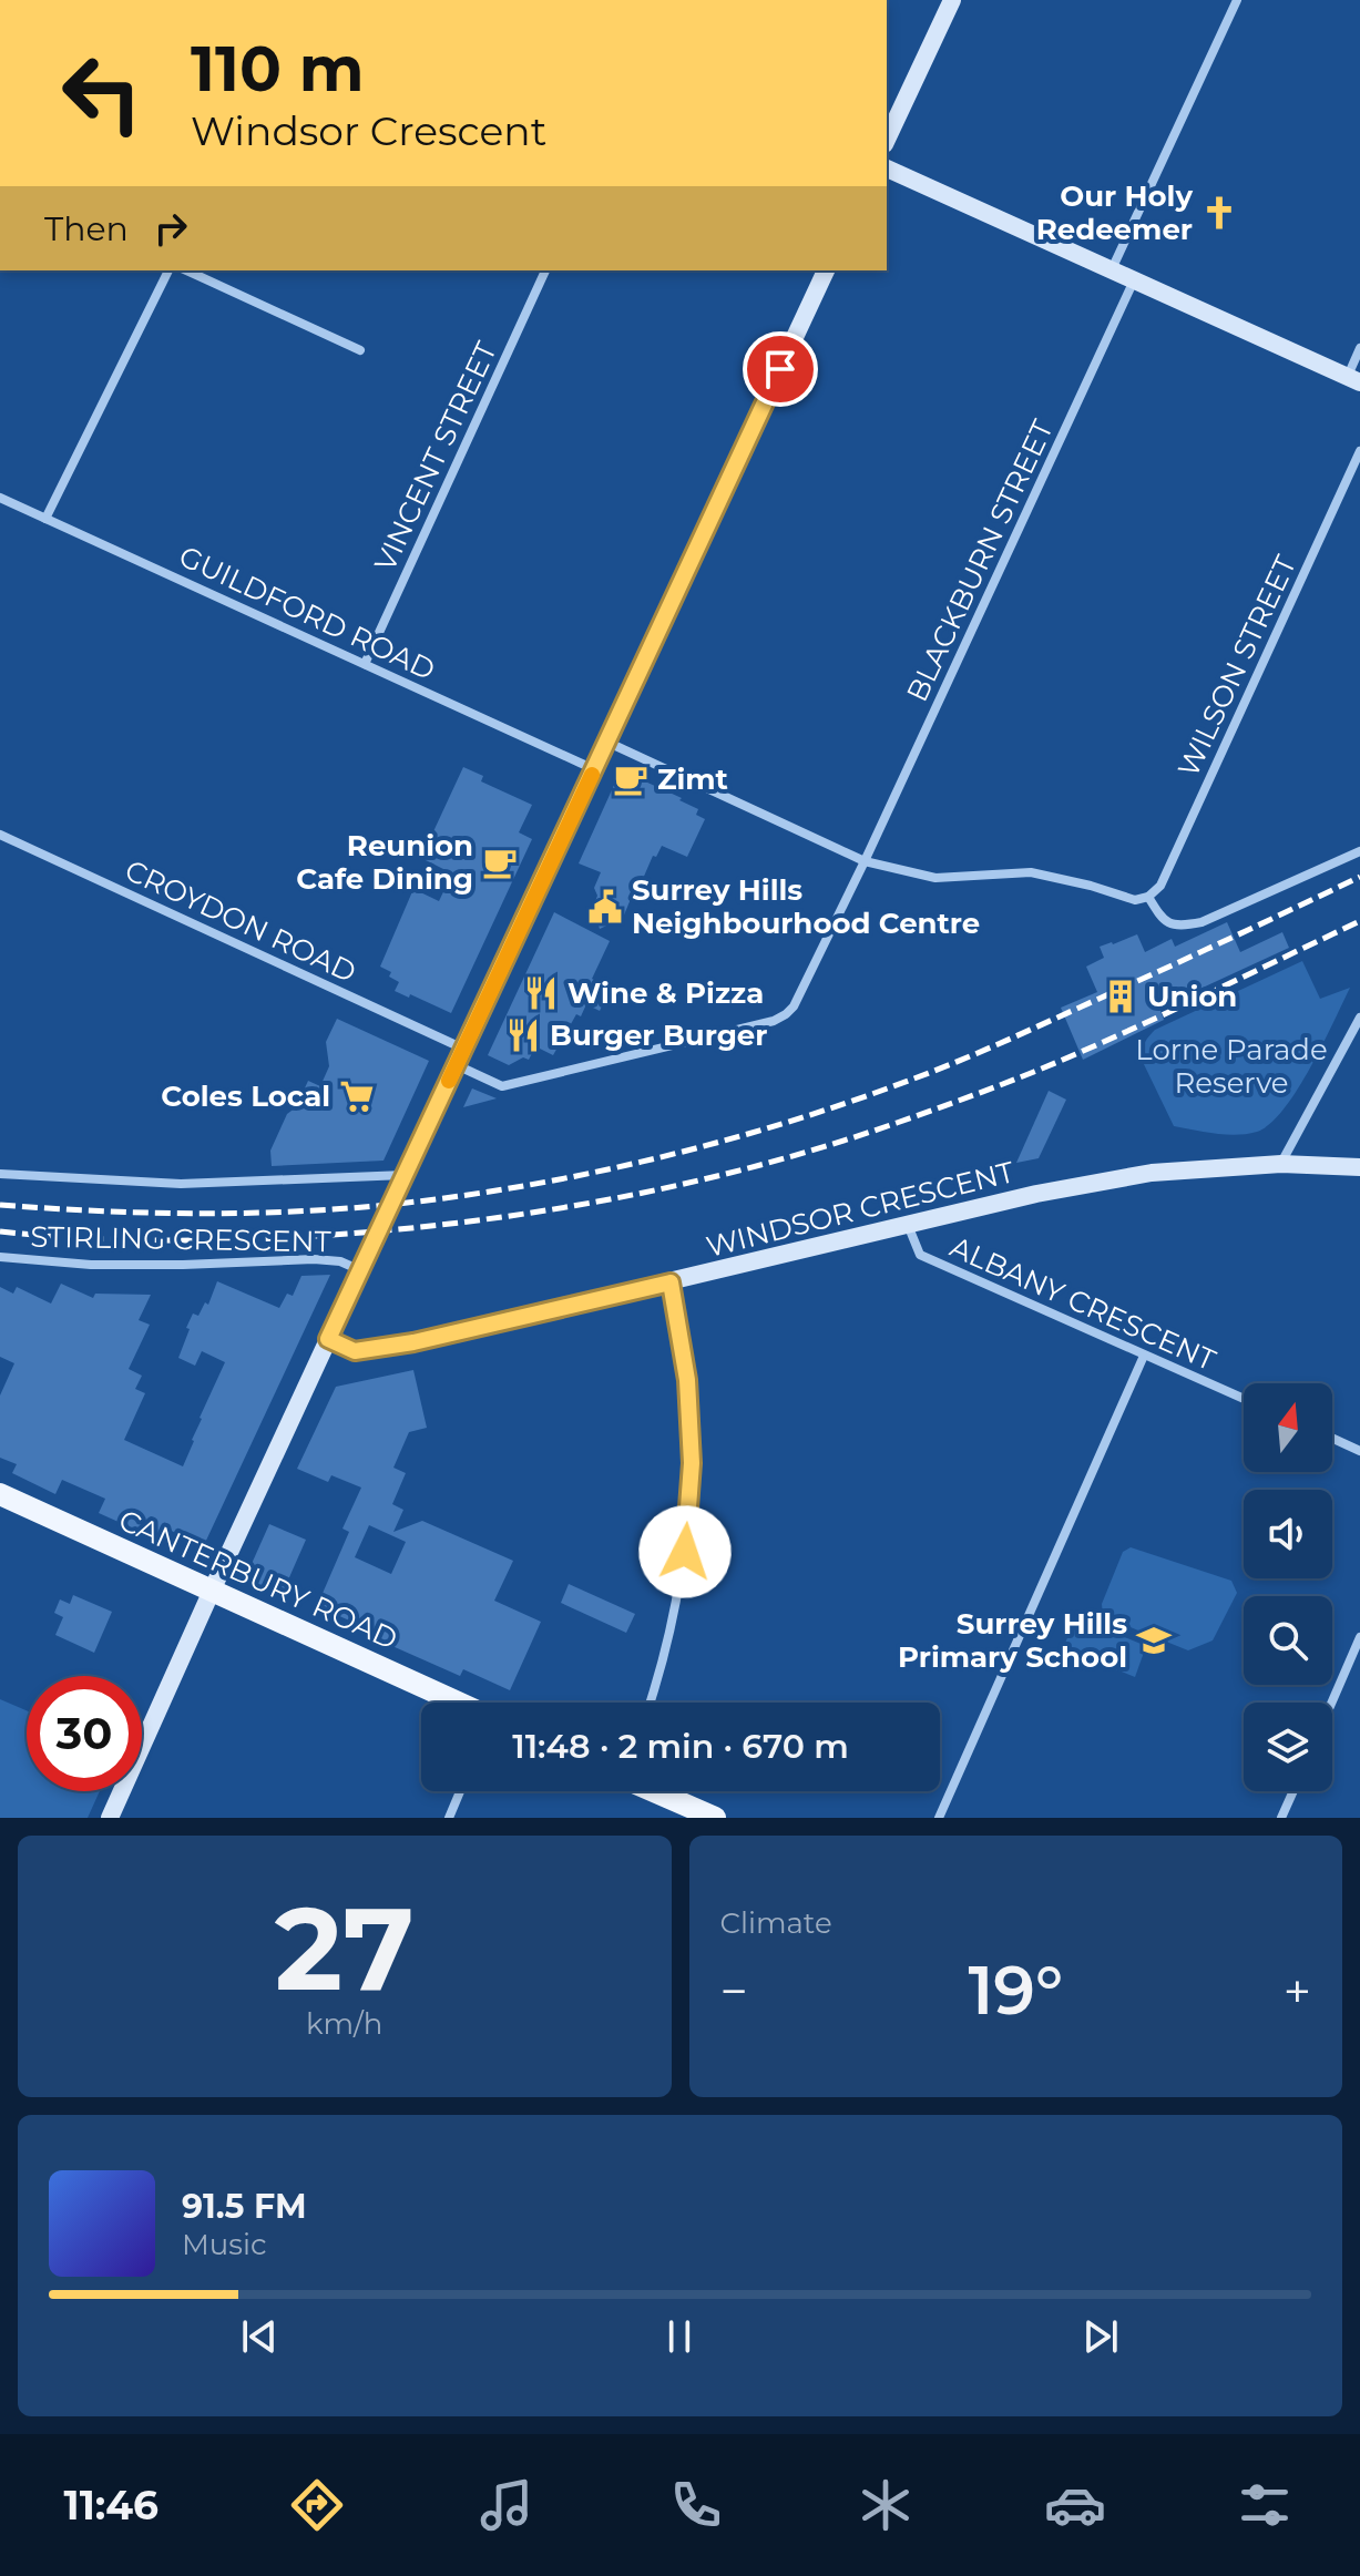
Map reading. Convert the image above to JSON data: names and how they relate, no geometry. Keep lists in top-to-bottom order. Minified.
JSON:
{"streets":{"main road":["WINDSOR CRESCENT","CANTERBURY ROAD"],"street":["VINCENT STREET","BLACKBURN STREET","GUILDFORD ROAD","WILSON STREET","CROYDON ROAD","STIRLING CRESCENT","ALBANY CRESCENT"]},"crossings":[["VINCENT STREET","GUILDFORD ROAD"],["BLACKBURN STREET","CROYDON ROAD"],["WINDSOR CRESCENT","ALBANY CRESCENT"]],"parks":["Lorne Parade Reserve"],"places":{"church":["Our Holy Redeemer"],"cafe":["Zimt","Reunion Cafe Dining"],"public building":["Surrey Hills Neighbourhood Centre"],"restaurant":["Wine & Pizza","Burger Burger"],"building":["Union"],"supermarket":["Coles Local"],"school or university":["Surrey Hills Primary School"]},"north":"top","page":{"turn":["110 m","Windsor Crescent"],"then":"Then","limit":"30","trip":"11:48 · 2 min · 670 m","tile":[["27","km/h"],"Climate"],"heat":["−","19°","+"],"song":["91.5 FM","Music"],"tabs":"11:46"}}
